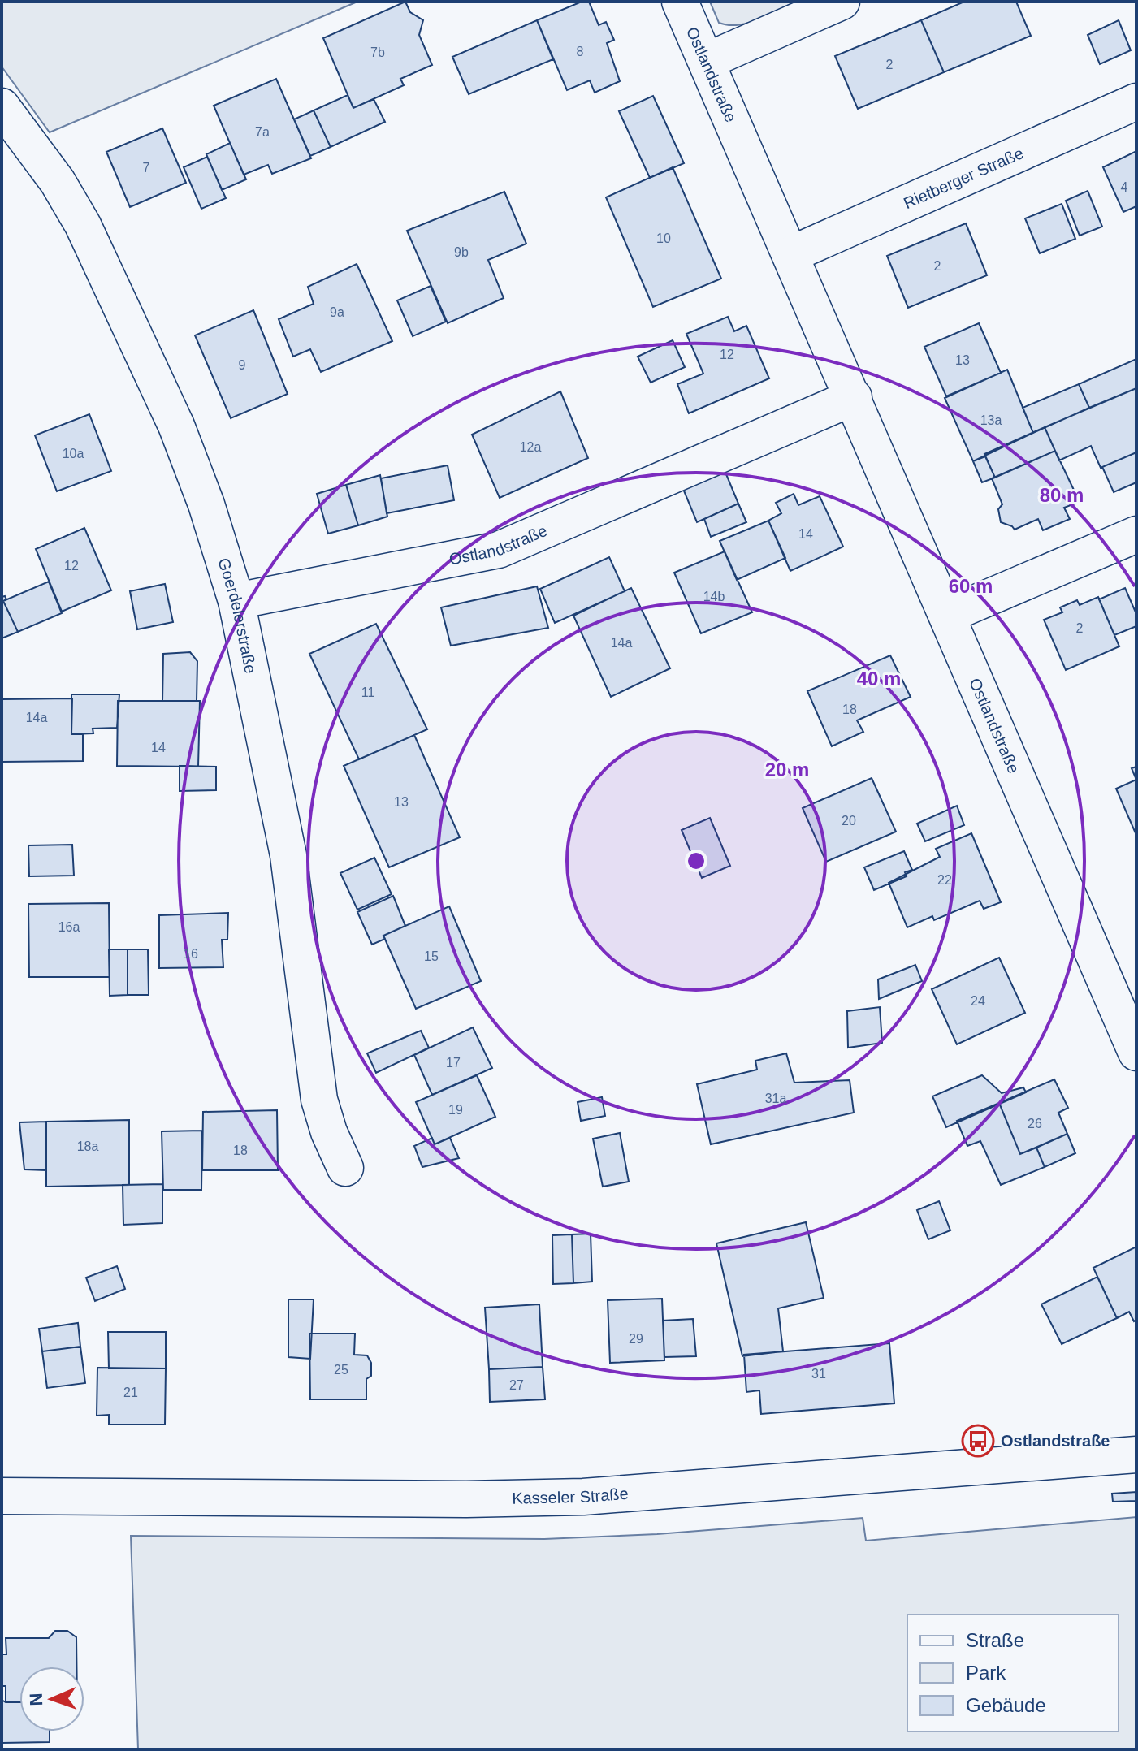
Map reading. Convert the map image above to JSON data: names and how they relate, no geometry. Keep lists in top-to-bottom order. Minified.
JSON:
{"streets":{"street":["Ostlandstraße","Rietberger Straße","Goerdelerstraße","Kasseler Straße"]},"crossings":[["Ostlandstraße","Rietberger Straße"],["Ostlandstraße","Goerdelerstraße"]],"places":{"bus stop":["Ostlandstraße"]},"house_numbers":["8","7b","2","7a","7","4","10","9b","2","9a","12","13","9","13a","12a","10a","14","12","14b","2","14a","11","18","14a","14","13","20","22","16a","16","15","24","17","31a","19","26","18a","18","29","25","31","27","21"],"legend":["Straße","Park","Gebäude"],"north":"left","rings":["80 m","60 m","40 m","20 m"]}
